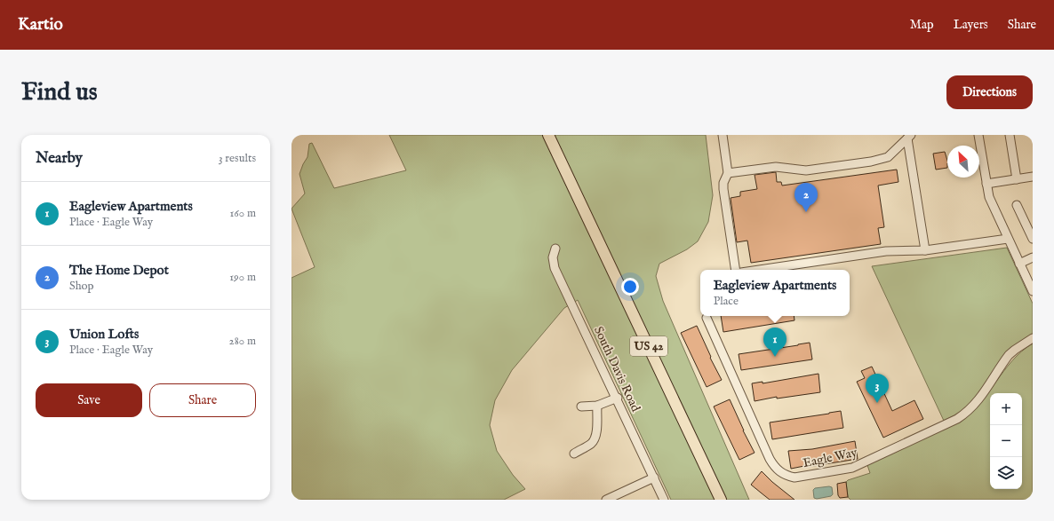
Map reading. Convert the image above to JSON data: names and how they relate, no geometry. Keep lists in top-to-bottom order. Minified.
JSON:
{"streets":{"main road":["US 42"],"street":["South Davis Road","Eagle Way"]},"north":"top left","page":{"header":"Kartio","nav":["Map","Layers","Share"],"buttons":["Directions",["Save","Share"]],"title":"Find us","heading":["Nearby","3 results"],"list":[{"mark":"1","name":"Eagleview Apartments","note":"Place · Eagle Way","value":"160 m"},{"mark":"2","name":"The Home Depot","note":"Shop","value":"190 m"},{"mark":"3","name":"Union Lofts","note":"Place · Eagle Way","value":"280 m"}],"pins":["2","1","3"],"popup":["Eagleview Apartments","Place"],"map_buttons":["+","−"]}}
